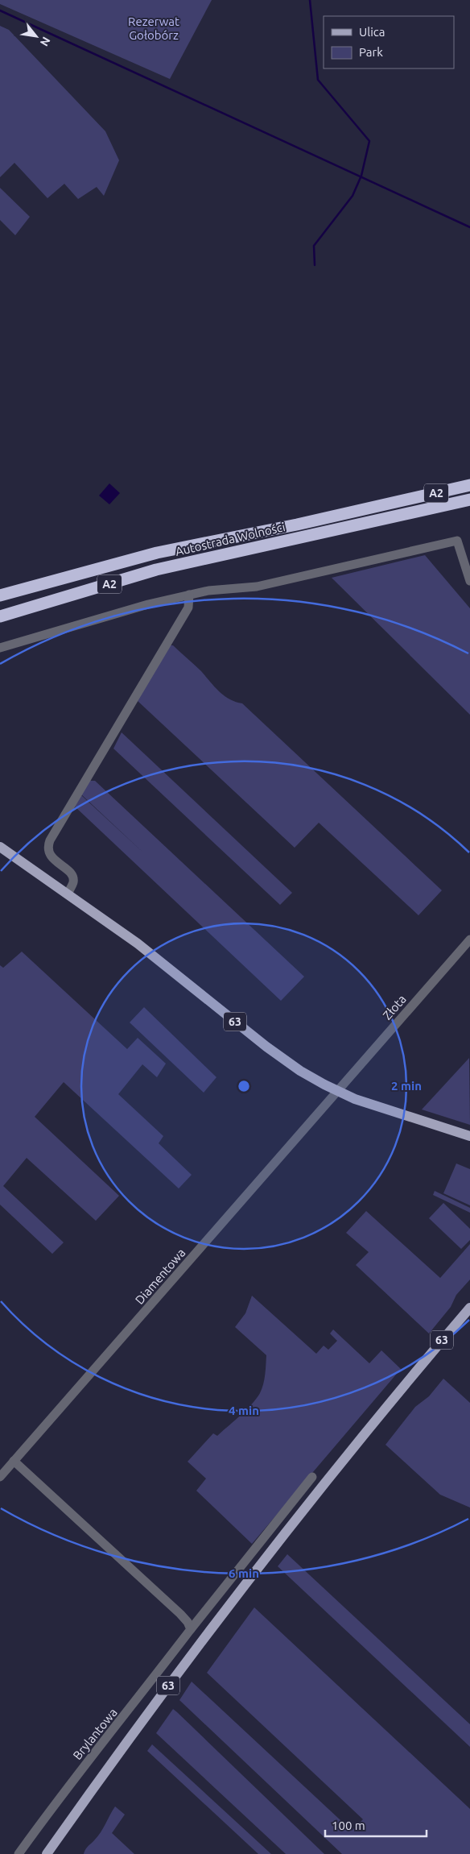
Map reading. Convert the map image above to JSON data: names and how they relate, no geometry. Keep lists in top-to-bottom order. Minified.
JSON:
{"streets":{"highway":["A2","Autostrada Wolności"],"main road":["63"],"street":["Złota","Diamentowa","Brylantowa"]},"crossings":[["Złota","63"],["Złota","Diamentowa"],["63","Diamentowa"]],"parks":["Rezerwat Gołobórz"],"legend":["Ulica","Park"],"scale_bar":"100 m","north":"bottom right","rings":["2 min","4 min","6 min"]}
